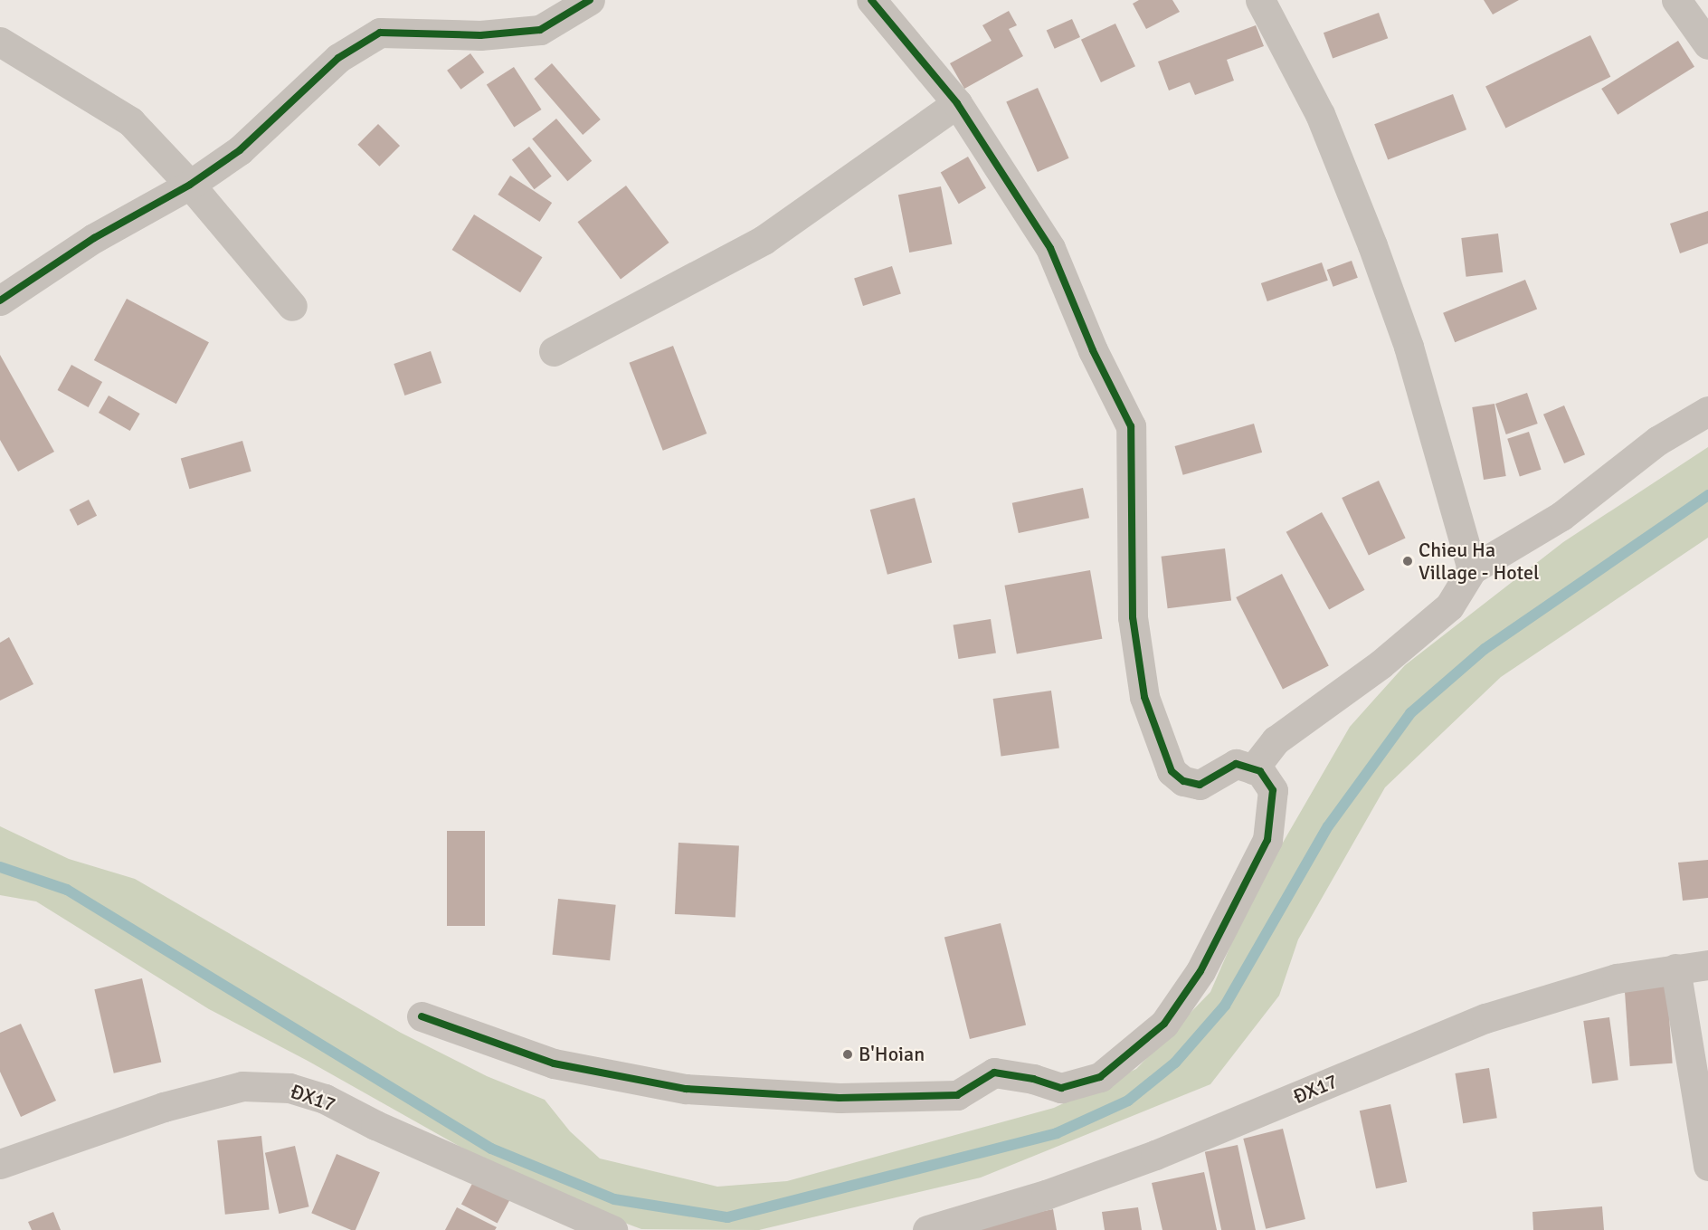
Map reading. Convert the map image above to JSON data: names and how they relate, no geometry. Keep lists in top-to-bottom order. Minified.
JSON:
{"streets":{"street":["ĐX17"]},"places":["Chieu Ha Village - Hotel","B'Hoian"]}
